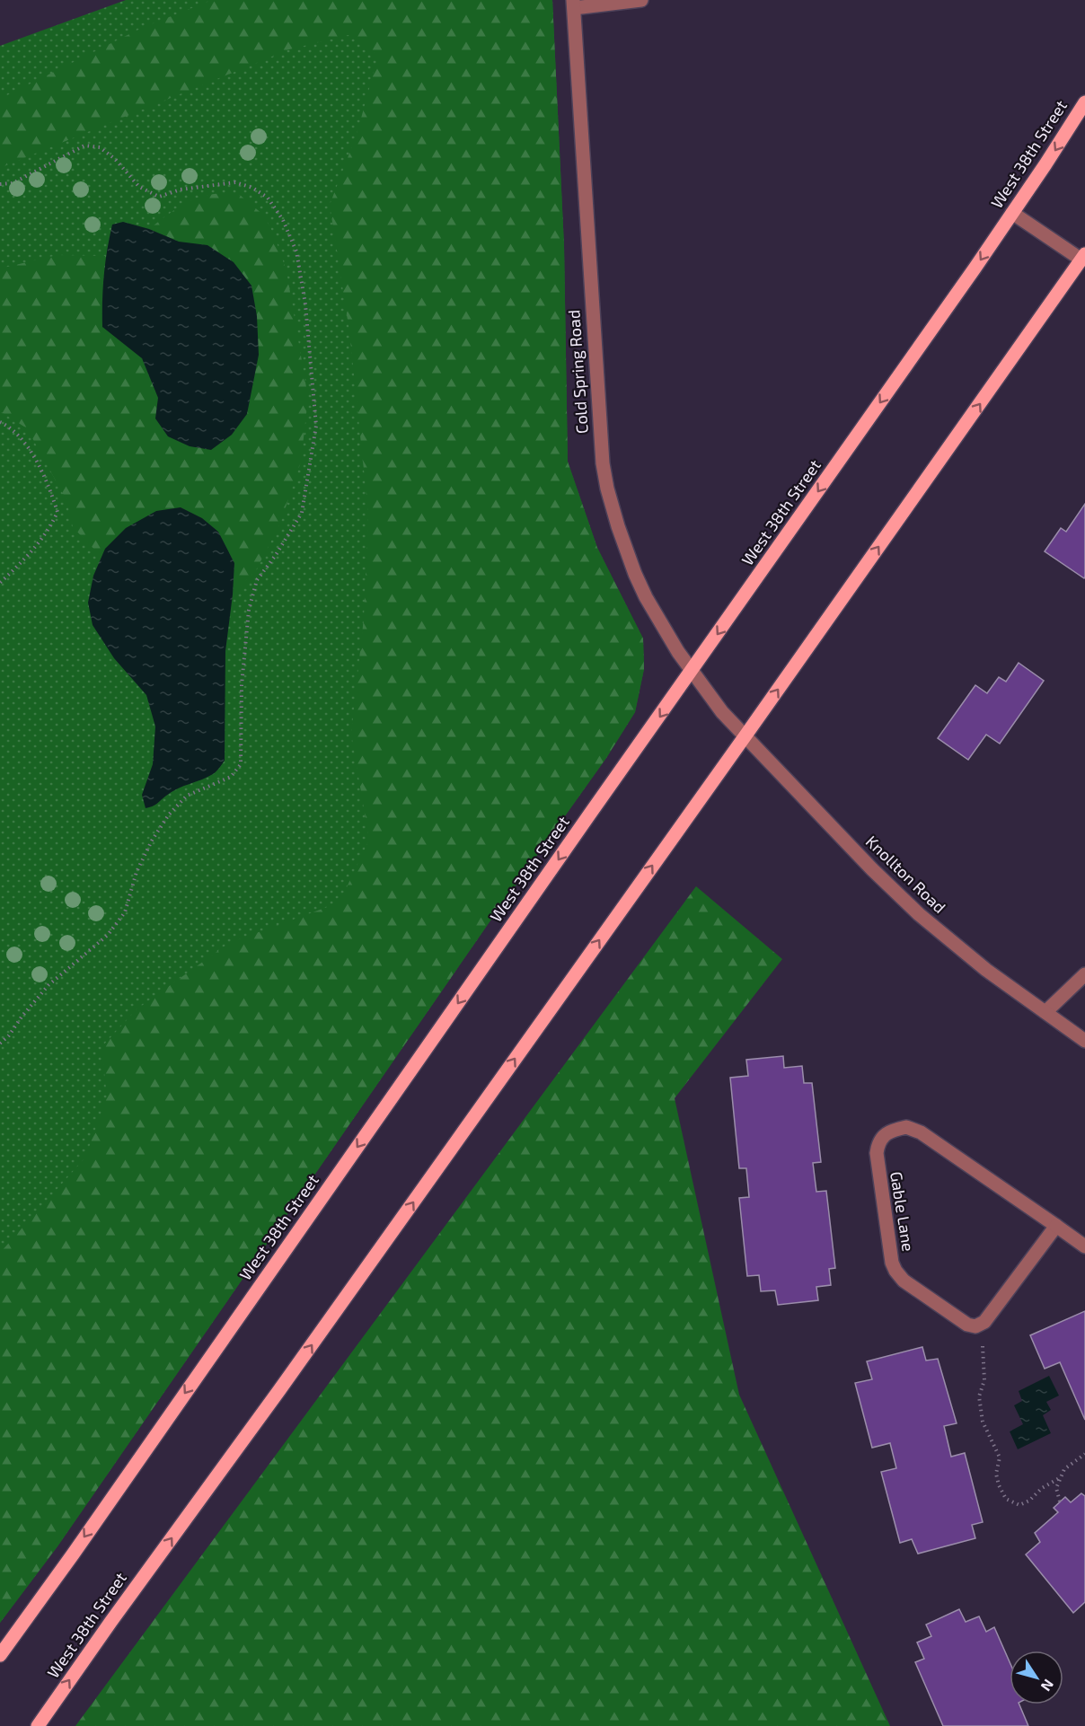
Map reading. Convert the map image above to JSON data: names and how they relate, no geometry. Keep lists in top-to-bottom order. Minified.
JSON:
{"streets":{"main road":["West 38th Street"],"street":["Cold Spring Road","Knollton Road","Gable Lane"]},"crossings":[["West 38th Street","Cold Spring Road"],["West 38th Street","Knollton Road"],["Cold Spring Road","Knollton Road"]],"north":"bottom right"}
